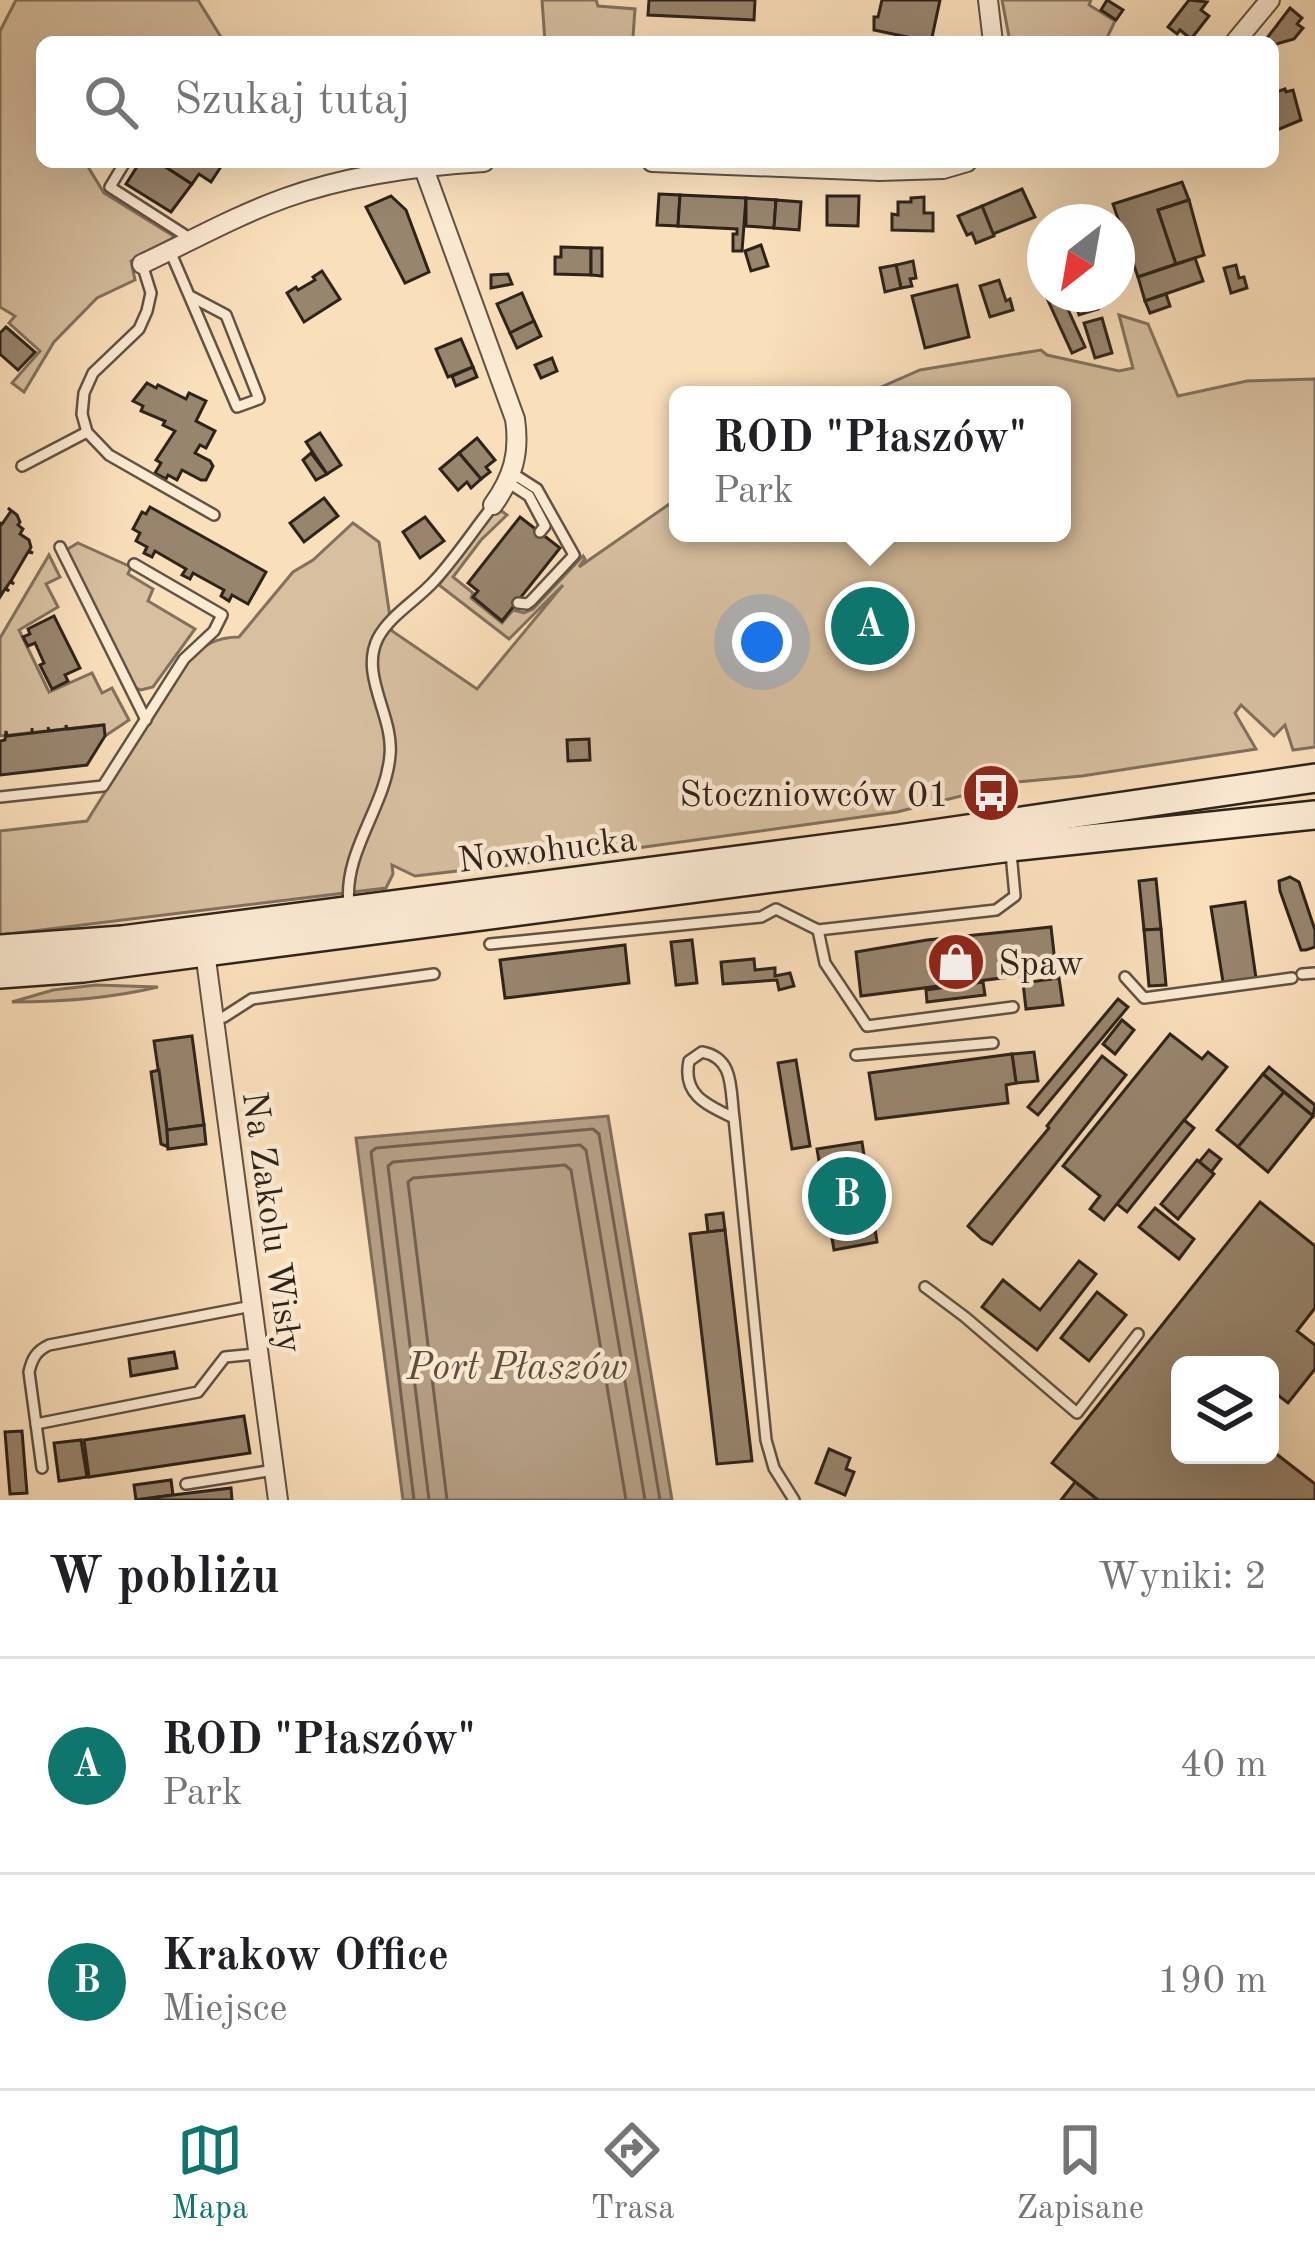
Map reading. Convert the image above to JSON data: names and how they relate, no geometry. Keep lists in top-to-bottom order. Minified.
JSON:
{"streets":{"main road":["Nowohucka"],"street":["Na Zakolu Wisły"]},"crossings":[["Nowohucka","Na Zakolu Wisły"]],"water":["Port Płaszów"],"places":{"bus stop":["Stoczniowców 01"],"shop":["Spaw"]},"north":"bottom left","page":{"search":"Szukaj tutaj","popup":["ROD \"Płaszów\"","Park"],"pins":["A","B"],"heading":["W pobliżu","Wyniki: 2"],"list":[{"mark":"A","name":"ROD \"Płaszów\"","note":"Park","value":"40 m"},{"mark":"B","name":"Krakow Office","note":"Miejsce","value":"190 m"}],"nav":["Mapa","Trasa","Zapisane"]}}
